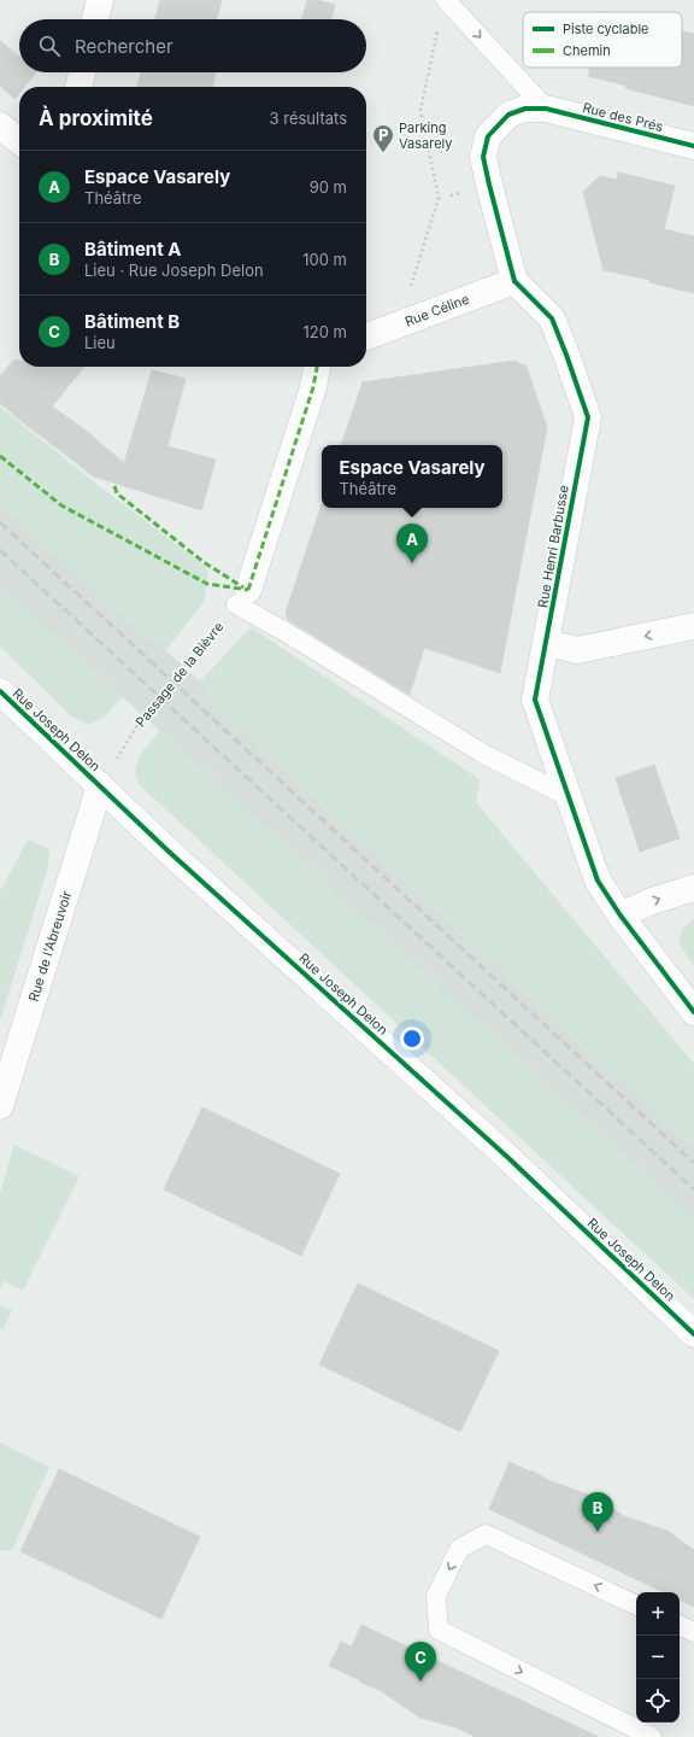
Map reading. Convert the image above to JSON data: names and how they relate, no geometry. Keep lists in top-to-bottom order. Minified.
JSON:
{"streets":{"street":["Rue des Prés","Rue Céline","Rue Henri Barbusse","Rue Joseph Delon","Rue de l'Abreuvoir"],"path":["Passage de la Bièvre"]},"crossings":[["Rue Céline","Rue Henri Barbusse"],["Passage de la Bièvre","Rue Joseph Delon"],["Passage de la Bièvre","Rue de l'Abreuvoir"],["Rue Joseph Delon","Rue de l'Abreuvoir"]],"places":{"parking":["Parking Vasarely"]},"legend":["Piste cyclable","Chemin"],"page":{"search":"Rechercher","heading":["À proximité","3 résultats"],"list":[{"mark":"A","name":"Espace Vasarely","note":"Théâtre","value":"90 m"},{"mark":"B","name":"Bâtiment A","note":"Lieu · Rue Joseph Delon","value":"100 m"},{"mark":"C","name":"Bâtiment B","note":"Lieu","value":"120 m"}],"popup":["Espace Vasarely","Théâtre"],"pins":["A","B","C"],"map_buttons":["+","−"]}}
